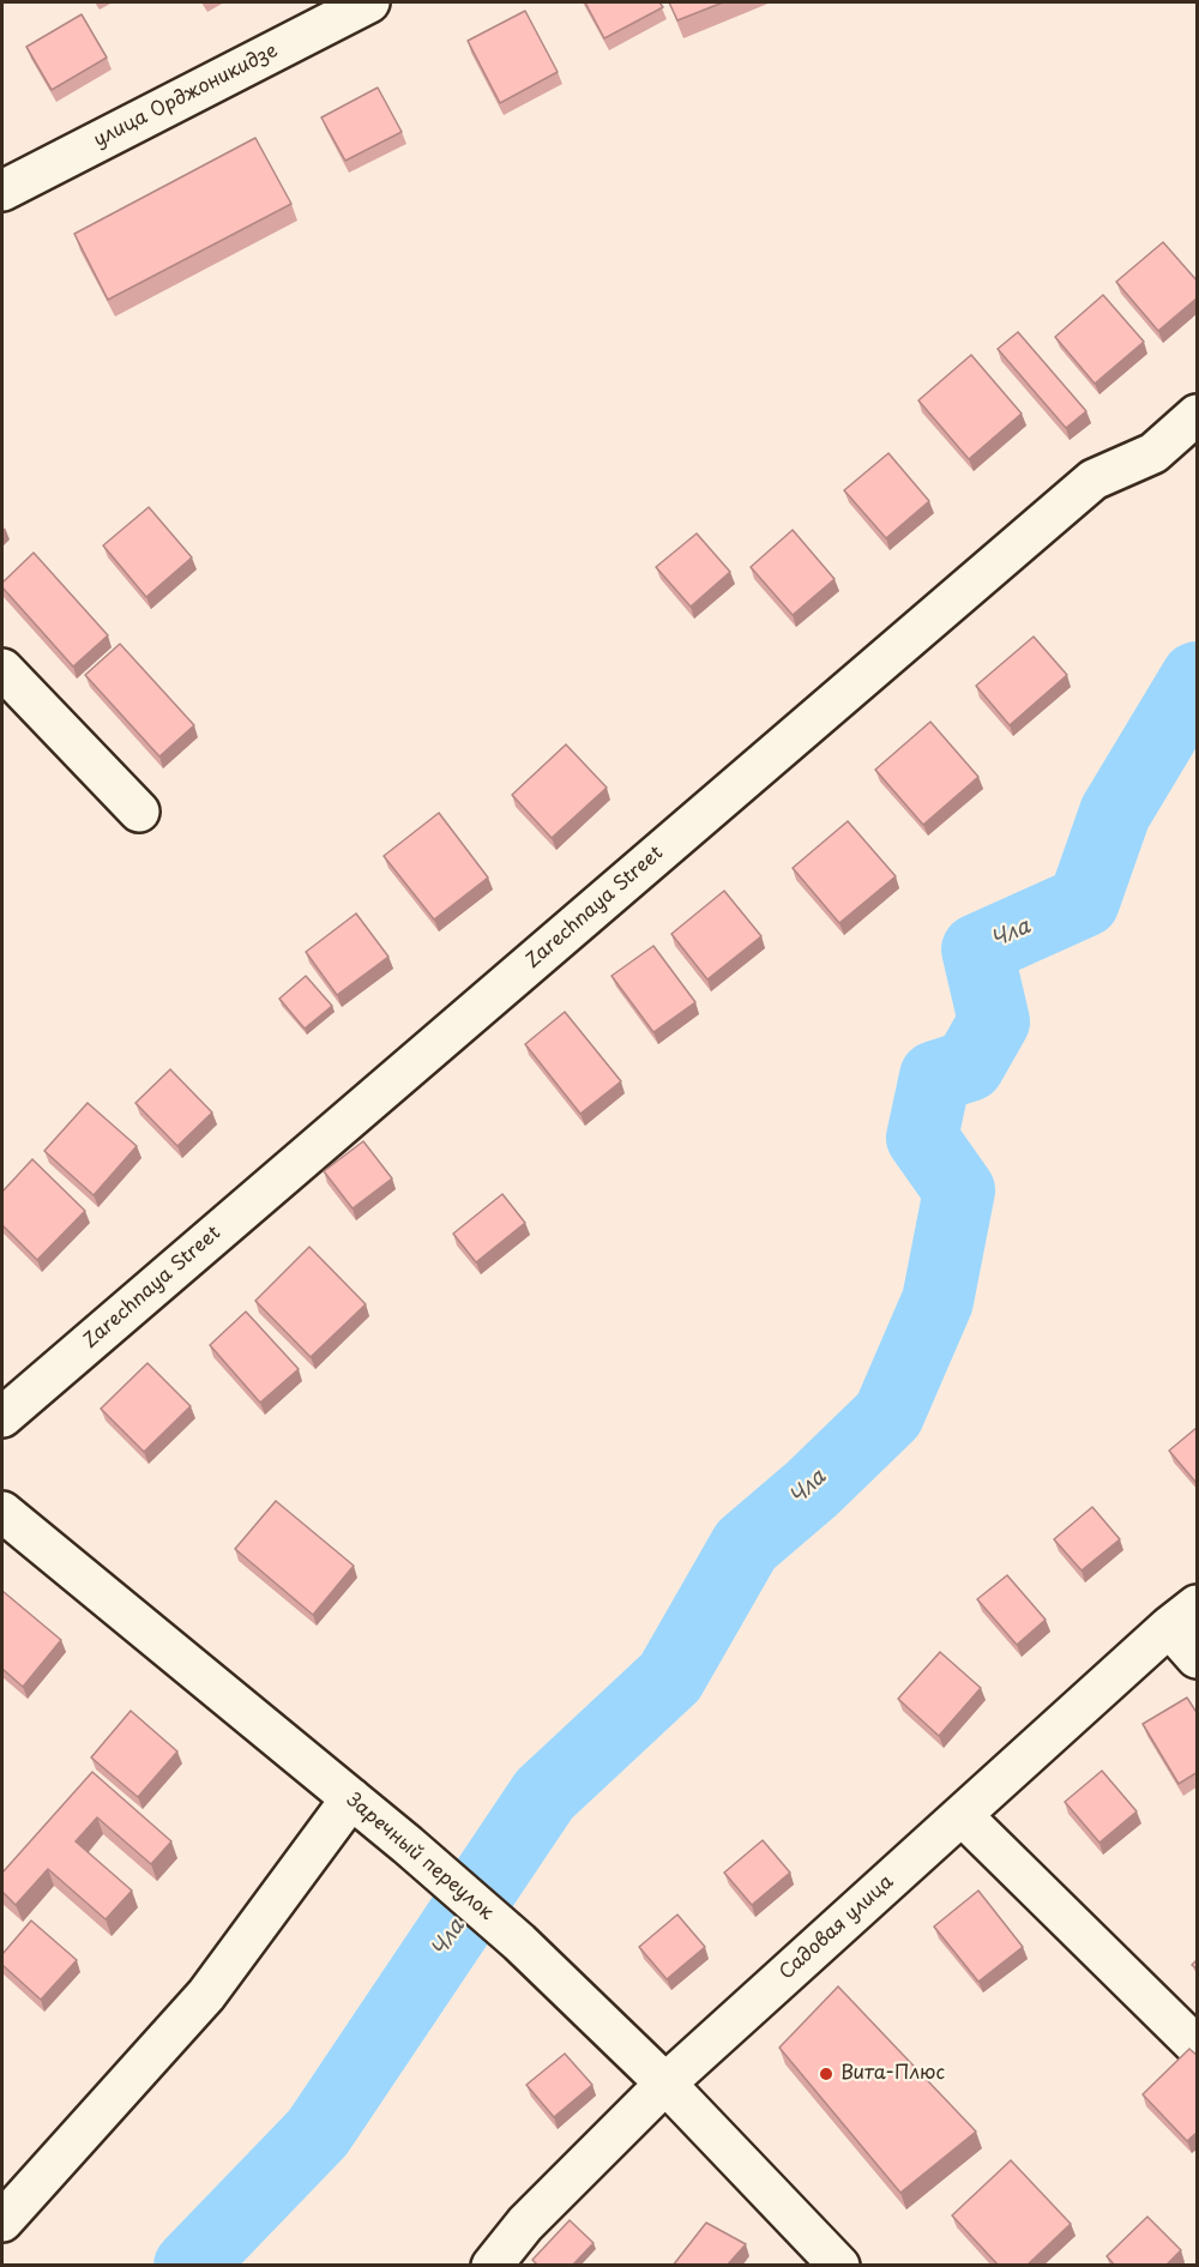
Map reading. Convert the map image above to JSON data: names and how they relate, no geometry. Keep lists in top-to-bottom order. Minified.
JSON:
{"streets":{"street":["улица Орджоникидзе","Zarechnaya Street","Заречный переулок","Садовая улица"]},"crossings":[["Заречный переулок","Садовая улица"]],"water":["Чла"],"places":["Вита-Плюс"]}
